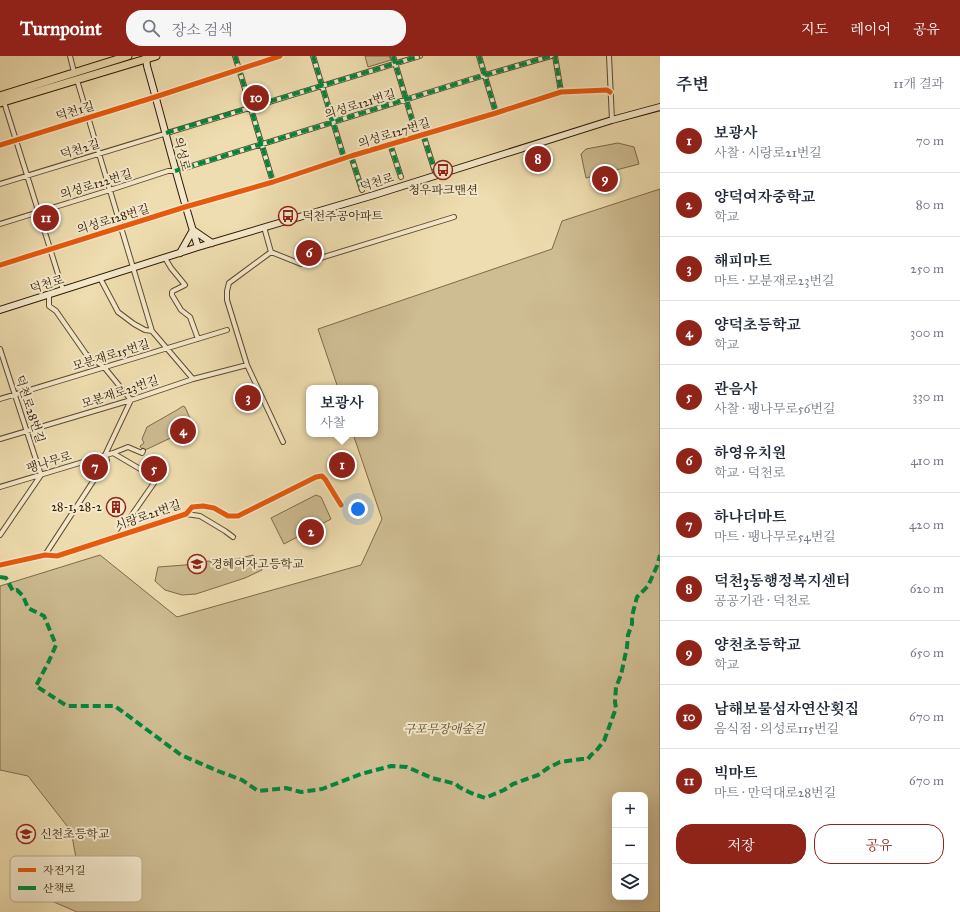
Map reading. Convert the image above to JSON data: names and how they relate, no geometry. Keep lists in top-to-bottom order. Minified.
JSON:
{"streets":{"main road":["의성로","덕천로"],"street":["의성로121번길","덕천1길","의성로127번길","덕천2길","의성로122번길","의성로128번길","모분재로15번길","모분재로23번길","덕천로28번길","팽나무로","시랑로21번길"]},"crossings":[["의성로121번길","의성로"],["의성로121번길","의성로122번길"],["덕천1길","의성로"],["의성로127번길","의성로"],["의성로127번길","의성로128번길"],["덕천2길","의성로"],["의성로","덕천로"],["의성로","의성로122번길"],["의성로","의성로128번길"],["모분재로15번길","덕천로28번길"],["모분재로23번길","덕천로28번길"],["덕천로28번길","팽나무로"],["팽나무로","시랑로21번길"]],"parks":["구포무장애숲길"],"places":{"bus stop":["청우파크맨션","덕천주공아파트"],"building":["28-1, 28-2"],"school or university":["경혜여자고등학교","신천초등학교"]},"legend":["자전거길","산책로"],"page":{"header":"Turnpoint","search":"장소 검색","nav":["지도","레이어","공유"],"heading":["주변","11개 결과"],"pins":["10","8","9","11","6","3","4","1","7","5","2"],"list":[{"mark":"1","name":"보광사","note":"사찰 · 시랑로21번길","value":"70 m"},{"mark":"2","name":"양덕여자중학교","note":"학교","value":"80 m"},{"mark":"3","name":"해피마트","note":"마트 · 모분재로23번길","value":"250 m"},{"mark":"4","name":"양덕초등학교","note":"학교","value":"300 m"},{"mark":"5","name":"관음사","note":"사찰 · 팽나무로56번길","value":"330 m"},{"mark":"6","name":"하영유치원","note":"학교 · 덕천로","value":"410 m"},{"mark":"7","name":"하나더마트","note":"마트 · 팽나무로54번길","value":"420 m"},{"mark":"8","name":"덕천3동행정복지센터","note":"공공기관 · 덕천로","value":"620 m"},{"mark":"9","name":"양천초등학교","note":"학교","value":"650 m"},{"mark":"10","name":"남해보물섬자연산횟집","note":"음식점 · 의성로115번길","value":"670 m"},{"mark":"11","name":"빅마트","note":"마트 · 만덕대로28번길","value":"670 m"}],"popup":["보광사","사찰"],"map_buttons":["+","−"],"buttons":["저장","공유"]}}
